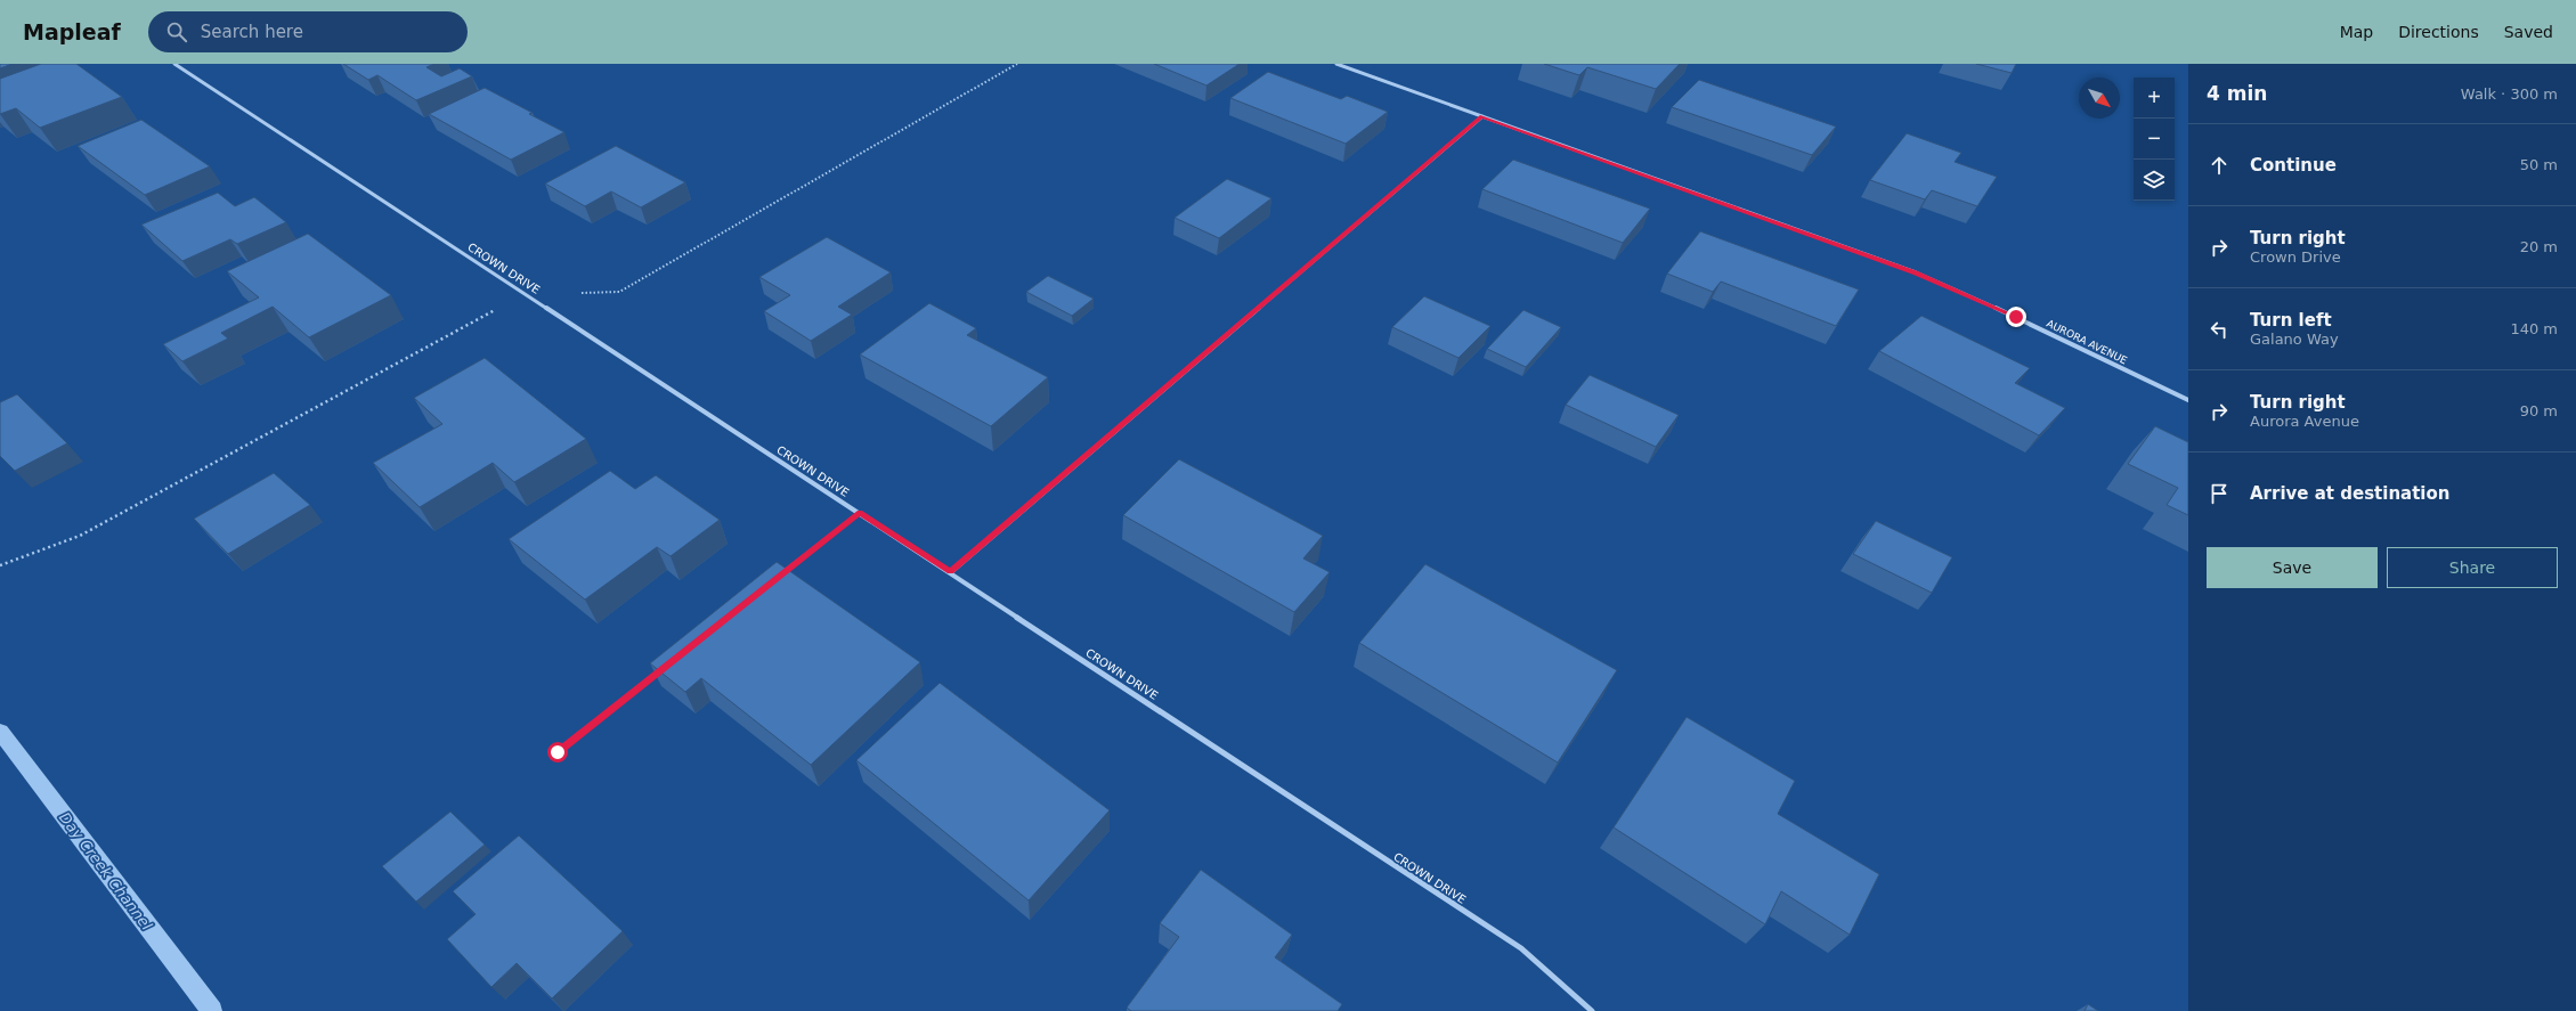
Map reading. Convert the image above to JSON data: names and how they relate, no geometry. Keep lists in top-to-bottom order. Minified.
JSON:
{"streets":{"street":["CROWN DRIVE","AURORA AVENUE"]},"water":["Day Creek Channel"],"north":"bottom right","page":{"header":"Mapleaf","search":"Search here","nav":["Map","Directions","Saved"],"heading":["4 min","Walk · 300 m"],"map_buttons":["+","−"],"list":[["Continue","50 m"],["Turn right","Crown Drive","20 m"],["Turn left","Galano Way","140 m"],["Turn right","Aurora Avenue","90 m"],"Arrive at destination"],"buttons":["Save","Share"]}}
